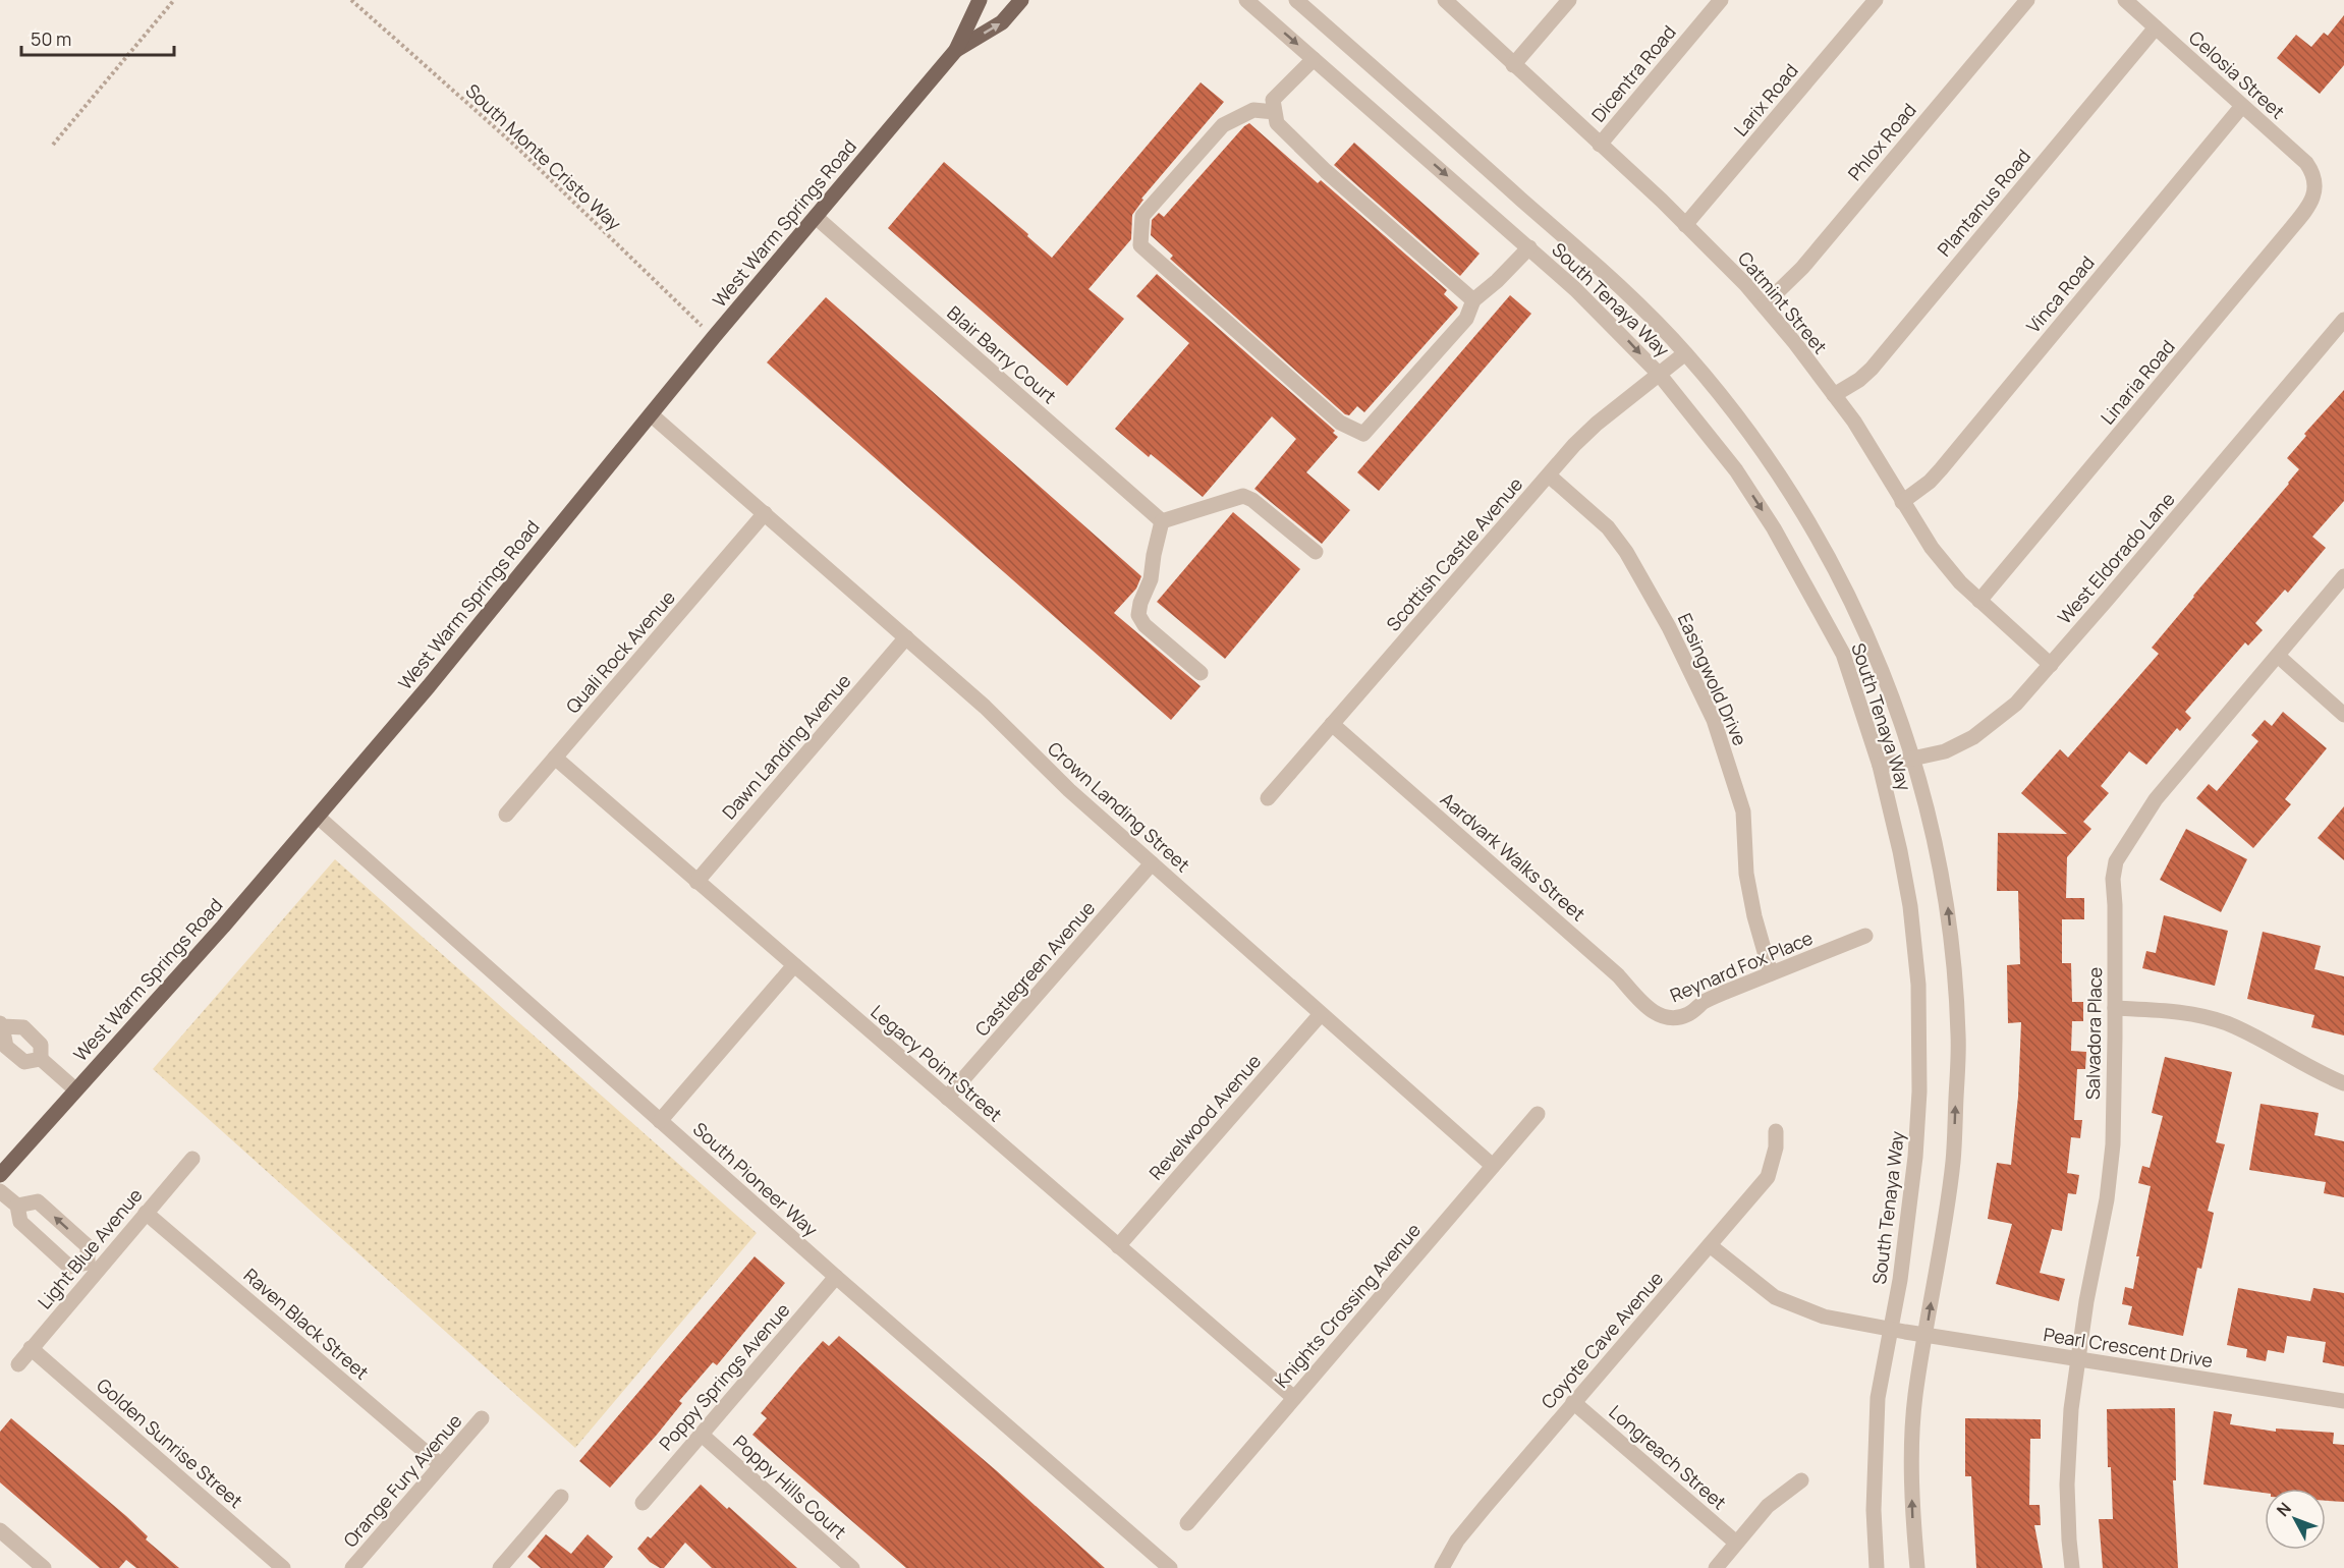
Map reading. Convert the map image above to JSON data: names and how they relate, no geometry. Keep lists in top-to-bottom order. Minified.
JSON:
{"streets":{"main road":["West Warm Springs Road"],"street":["Dicentra Road","Celosia Street","Larix Road","Phlox Road","Plantanus Road","Vinca Road","South Tenaya Way","Catmint Street","Blair Barry Court","Linaria Road","Scottish Castle Avenue","West Eldorado Lane","Quali Rock Avenue","Easingwold Drive","Dawn Landing Avenue","Crown Landing Street","Aardvark Walks Street","Reynard Fox Place","Castlegreen Avenue","Salvadora Place","Legacy Point Street","Revelwood Avenue","South Pioneer Way","Light Blue Avenue","Knights Crossing Avenue","Raven Black Street","Coyote Cave Avenue","Pearl Crescent Drive","Poppy Springs Avenue","Golden Sunrise Street","Longreach Street","Orange Fury Avenue","Poppy Hills Court"],"path":["South Monte Cristo Way"]},"crossings":[["Dicentra Road","Catmint Street"],["Celosia Street","Plantanus Road"],["Celosia Street","Vinca Road"],["Celosia Street","Linaria Road"],["Larix Road","Catmint Street"],["Phlox Road","Catmint Street"],["South Monte Cristo Way","West Warm Springs Road"],["Plantanus Road","Catmint Street"],["West Warm Springs Road","Blair Barry Court"],["West Warm Springs Road","Crown Landing Street"],["West Warm Springs Road","South Pioneer Way"],["Vinca Road","Catmint Street"],["South Tenaya Way","Scottish Castle Avenue"],["South Tenaya Way","West Eldorado Lane"],["South Tenaya Way","Pearl Crescent Drive"],["Catmint Street","Linaria Road"],["Catmint Street","West Eldorado Lane"],["Scottish Castle Avenue","Easingwold Drive"],["Scottish Castle Avenue","Aardvark Walks Street"],["Quali Rock Avenue","Crown Landing Street"],["Quali Rock Avenue","Legacy Point Street"],["Easingwold Drive","Reynard Fox Place"],["Dawn Landing Avenue","Crown Landing Street"],["Dawn Landing Avenue","Legacy Point Street"],["Crown Landing Street","Castlegreen Avenue"],["Crown Landing Street","Revelwood Avenue"],["Crown Landing Street","Knights Crossing Avenue"],["Aardvark Walks Street","Reynard Fox Place"],["Castlegreen Avenue","Legacy Point Street"],["Salvadora Place","Pearl Crescent Drive"],["Legacy Point Street","Revelwood Avenue"],["Legacy Point Street","Knights Crossing Avenue"],["South Pioneer Way","Poppy Springs Avenue"],["Light Blue Avenue","Raven Black Street"],["Light Blue Avenue","Golden Sunrise Street"],["Raven Black Street","Orange Fury Avenue"],["Coyote Cave Avenue","Pearl Crescent Drive"],["Coyote Cave Avenue","Longreach Street"],["Poppy Springs Avenue","Poppy Hills Court"]],"scale_bar":"50 m","north":"top left"}
